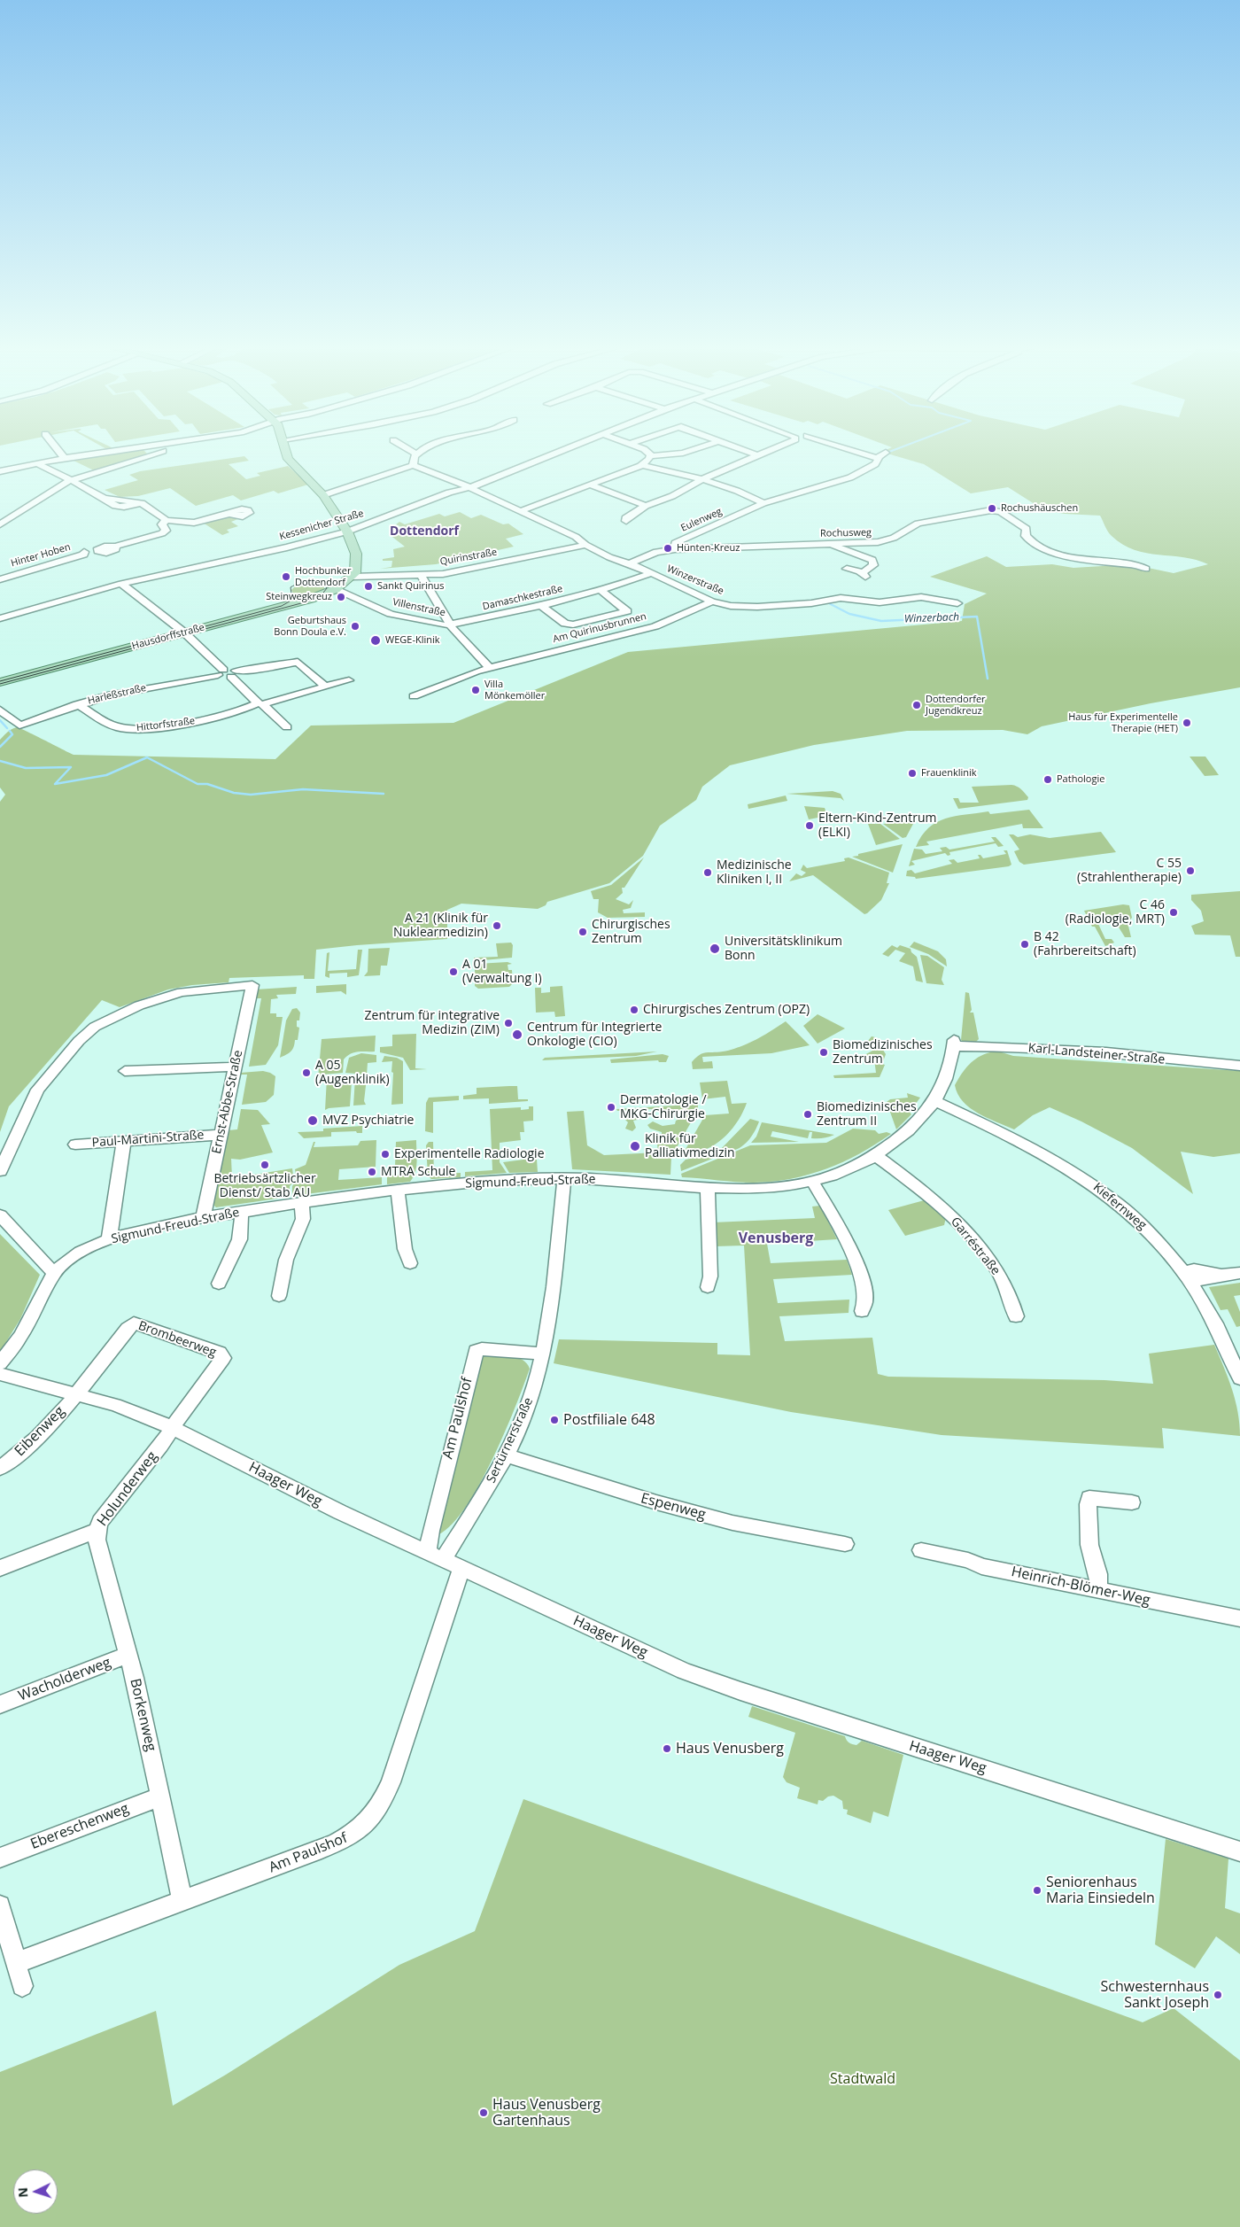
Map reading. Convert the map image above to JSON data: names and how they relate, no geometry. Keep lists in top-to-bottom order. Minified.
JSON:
{"streets":{"main road":["Hausdorffstraße"],"street":["Eulenweg","Kessenicher Straße","Rochusweg","Hinter Hoben","Quirinstraße","Winzerstraße","Damaschkestraße","Villenstraße","Am Quirinusbrunnen","Harleßstraße","Hittorfstraße","Karl-Landsteiner-Straße","Ernst-Abbe-Straße","Paul-Martini-Straße","Sigmund-Freud-Straße","Kiefernweg","Garréstraße","Brombeerweg","Am Paulshof","Eibenweg","Sertürnerstraße","Haager Weg","Holunderweg","Espenweg","Heinrich-Blömer-Weg","Wacholderweg","Borkenweg","Ebereschenweg"]},"crossings":[["Eulenweg","Rochusweg"],["Kessenicher Straße","Winzerstraße"],["Rochusweg","Winzerstraße"],["Quirinstraße","Winzerstraße"],["Quirinstraße","Hausdorffstraße"],["Winzerstraße","Damaschkestraße"],["Winzerstraße","Am Quirinusbrunnen"],["Damaschkestraße","Villenstraße"],["Villenstraße","Hausdorffstraße"],["Harleßstraße","Hittorfstraße"],["Karl-Landsteiner-Straße","Sigmund-Freud-Straße"],["Ernst-Abbe-Straße","Paul-Martini-Straße"],["Ernst-Abbe-Straße","Sigmund-Freud-Straße"],["Sigmund-Freud-Straße","Kiefernweg"],["Sigmund-Freud-Straße","Garréstraße"],["Sigmund-Freud-Straße","Sertürnerstraße"],["Brombeerweg","Eibenweg"],["Brombeerweg","Haager Weg"],["Brombeerweg","Holunderweg"],["Am Paulshof","Sertürnerstraße"],["Am Paulshof","Haager Weg"],["Am Paulshof","Borkenweg"],["Eibenweg","Haager Weg"],["Sertürnerstraße","Haager Weg"],["Sertürnerstraße","Espenweg"],["Haager Weg","Holunderweg"],["Holunderweg","Borkenweg"],["Wacholderweg","Borkenweg"],["Borkenweg","Ebereschenweg"]],"districts":["Dottendorf","Venusberg"],"water":["Winzerbach"],"parks":["Stadtwald"],"places":["Rochushäuschen","Hünten-Kreuz","Hochbunker Dottendorf","Sankt Quirinus","Steinwegkreuz","Geburtshaus Bonn Doula e.V.","WEGE-Klinik","Villa Mönkemöller","Dottendorfer Jugendkreuz","Haus für Experimentelle Therapie (HET)","Frauenklinik","Pathologie","Eltern-Kind-Zentrum (ELKI)","C 55 (Strahlentherapie)","Medizinische Kliniken I, II","C 46 (Radiologie, MRT)","A 21 (Klinik für Nuklearmedizin)","Chirurgisches Zentrum","B 42 (Fahrbereitschaft)","Universitätsklinikum Bonn","A 01 (Verwaltung I)","Chirurgisches Zentrum (OPZ)","Zentrum für integrative Medizin (ZIM)","Centrum für Integrierte Onkologie (CIO)","Biomedizinisches Zentrum","A 05 (Augenklinik)","Dermatologie / MKG-Chirurgie","Biomedizinisches Zentrum II","MVZ Psychiatrie","Klinik für Palliativmedizin","Experimentelle Radiologie","Betriebsärtzlicher Dienst/ Stab AU","MTRA Schule","Postfiliale 648","Haus Venusberg","Seniorenhaus Maria Einsiedeln","Schwesternhaus Sankt Joseph","Haus Venusberg Gartenhaus"],"north":"left"}
